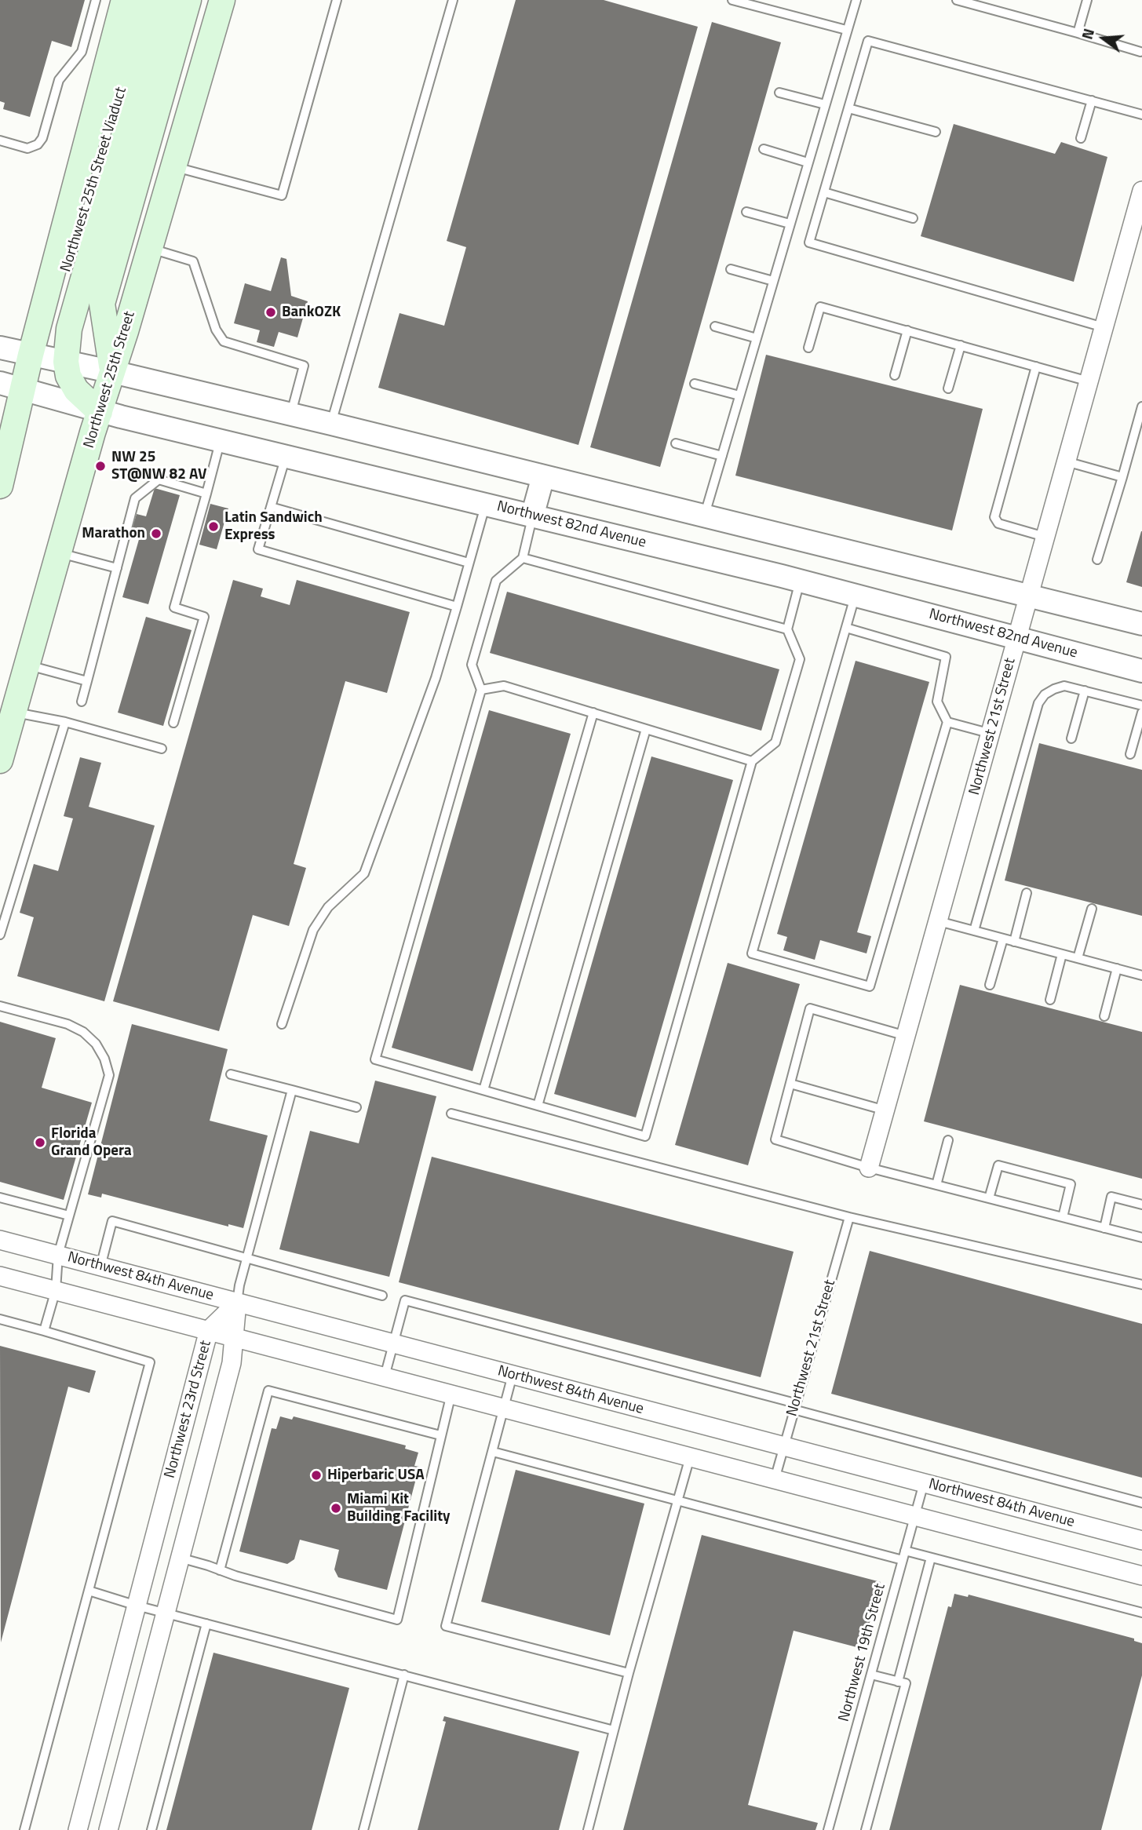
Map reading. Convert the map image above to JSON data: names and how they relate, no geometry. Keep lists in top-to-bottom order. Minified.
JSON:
{"streets":{"main road":["Northwest 25th Street Viaduct","Northwest 25th Street"],"street":["Northwest 82nd Avenue","Northwest 21st Street","Northwest 84th Avenue","Northwest 23rd Street"],"lane":["Northwest 19th Street"]},"crossings":[["Northwest 25th Street","Northwest 82nd Avenue"],["Northwest 82nd Avenue","Northwest 21st Street"],["Northwest 21st Street","Northwest 84th Avenue"],["Northwest 84th Avenue","Northwest 23rd Street"],["Northwest 84th Avenue","Northwest 19th Street"]],"places":["BankOZK","NW 25 ST@NW 82 AV","Latin Sandwich Express","Marathon","Florida Grand Opera","Hiperbaric USA","Miami Kit Building Facility"],"north":"left"}
